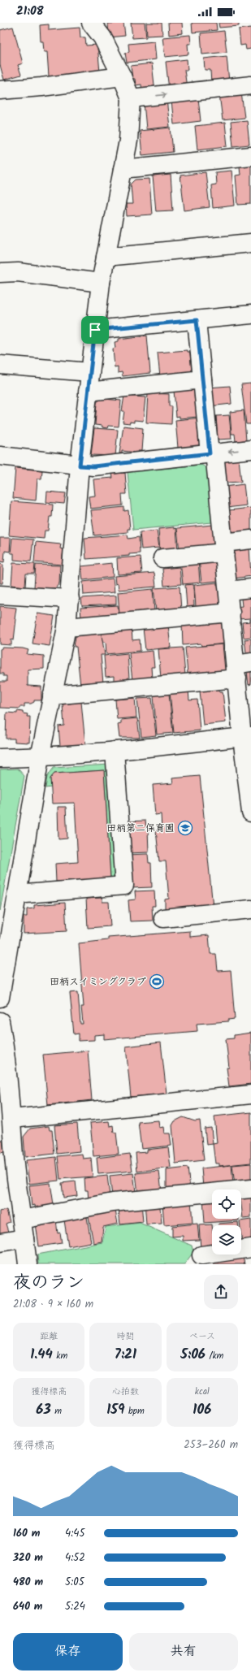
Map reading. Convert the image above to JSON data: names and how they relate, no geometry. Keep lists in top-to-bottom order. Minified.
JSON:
{"places":{"school or university":["田柄第二保育園"],"sports":["田柄スイミングクラブ"]},"page":{"status":"21:08","heading":["夜のラン","21:08 · 9 × 160 m"],"stats":[["距離","1.44 km"],["時間","7:21"],["ペース","5:06 /km"],["獲得標高","63 m"],["心拍数","159 bpm"],["kcal","106"]],"chart":["獲得標高","253–260 m"],"list":[{"name":"160 m","note":"4:45"},{"name":"320 m","note":"4:52"},{"name":"480 m","note":"5:05"},{"name":"640 m","note":"5:24"}],"buttons":["保存","共有"]}}
